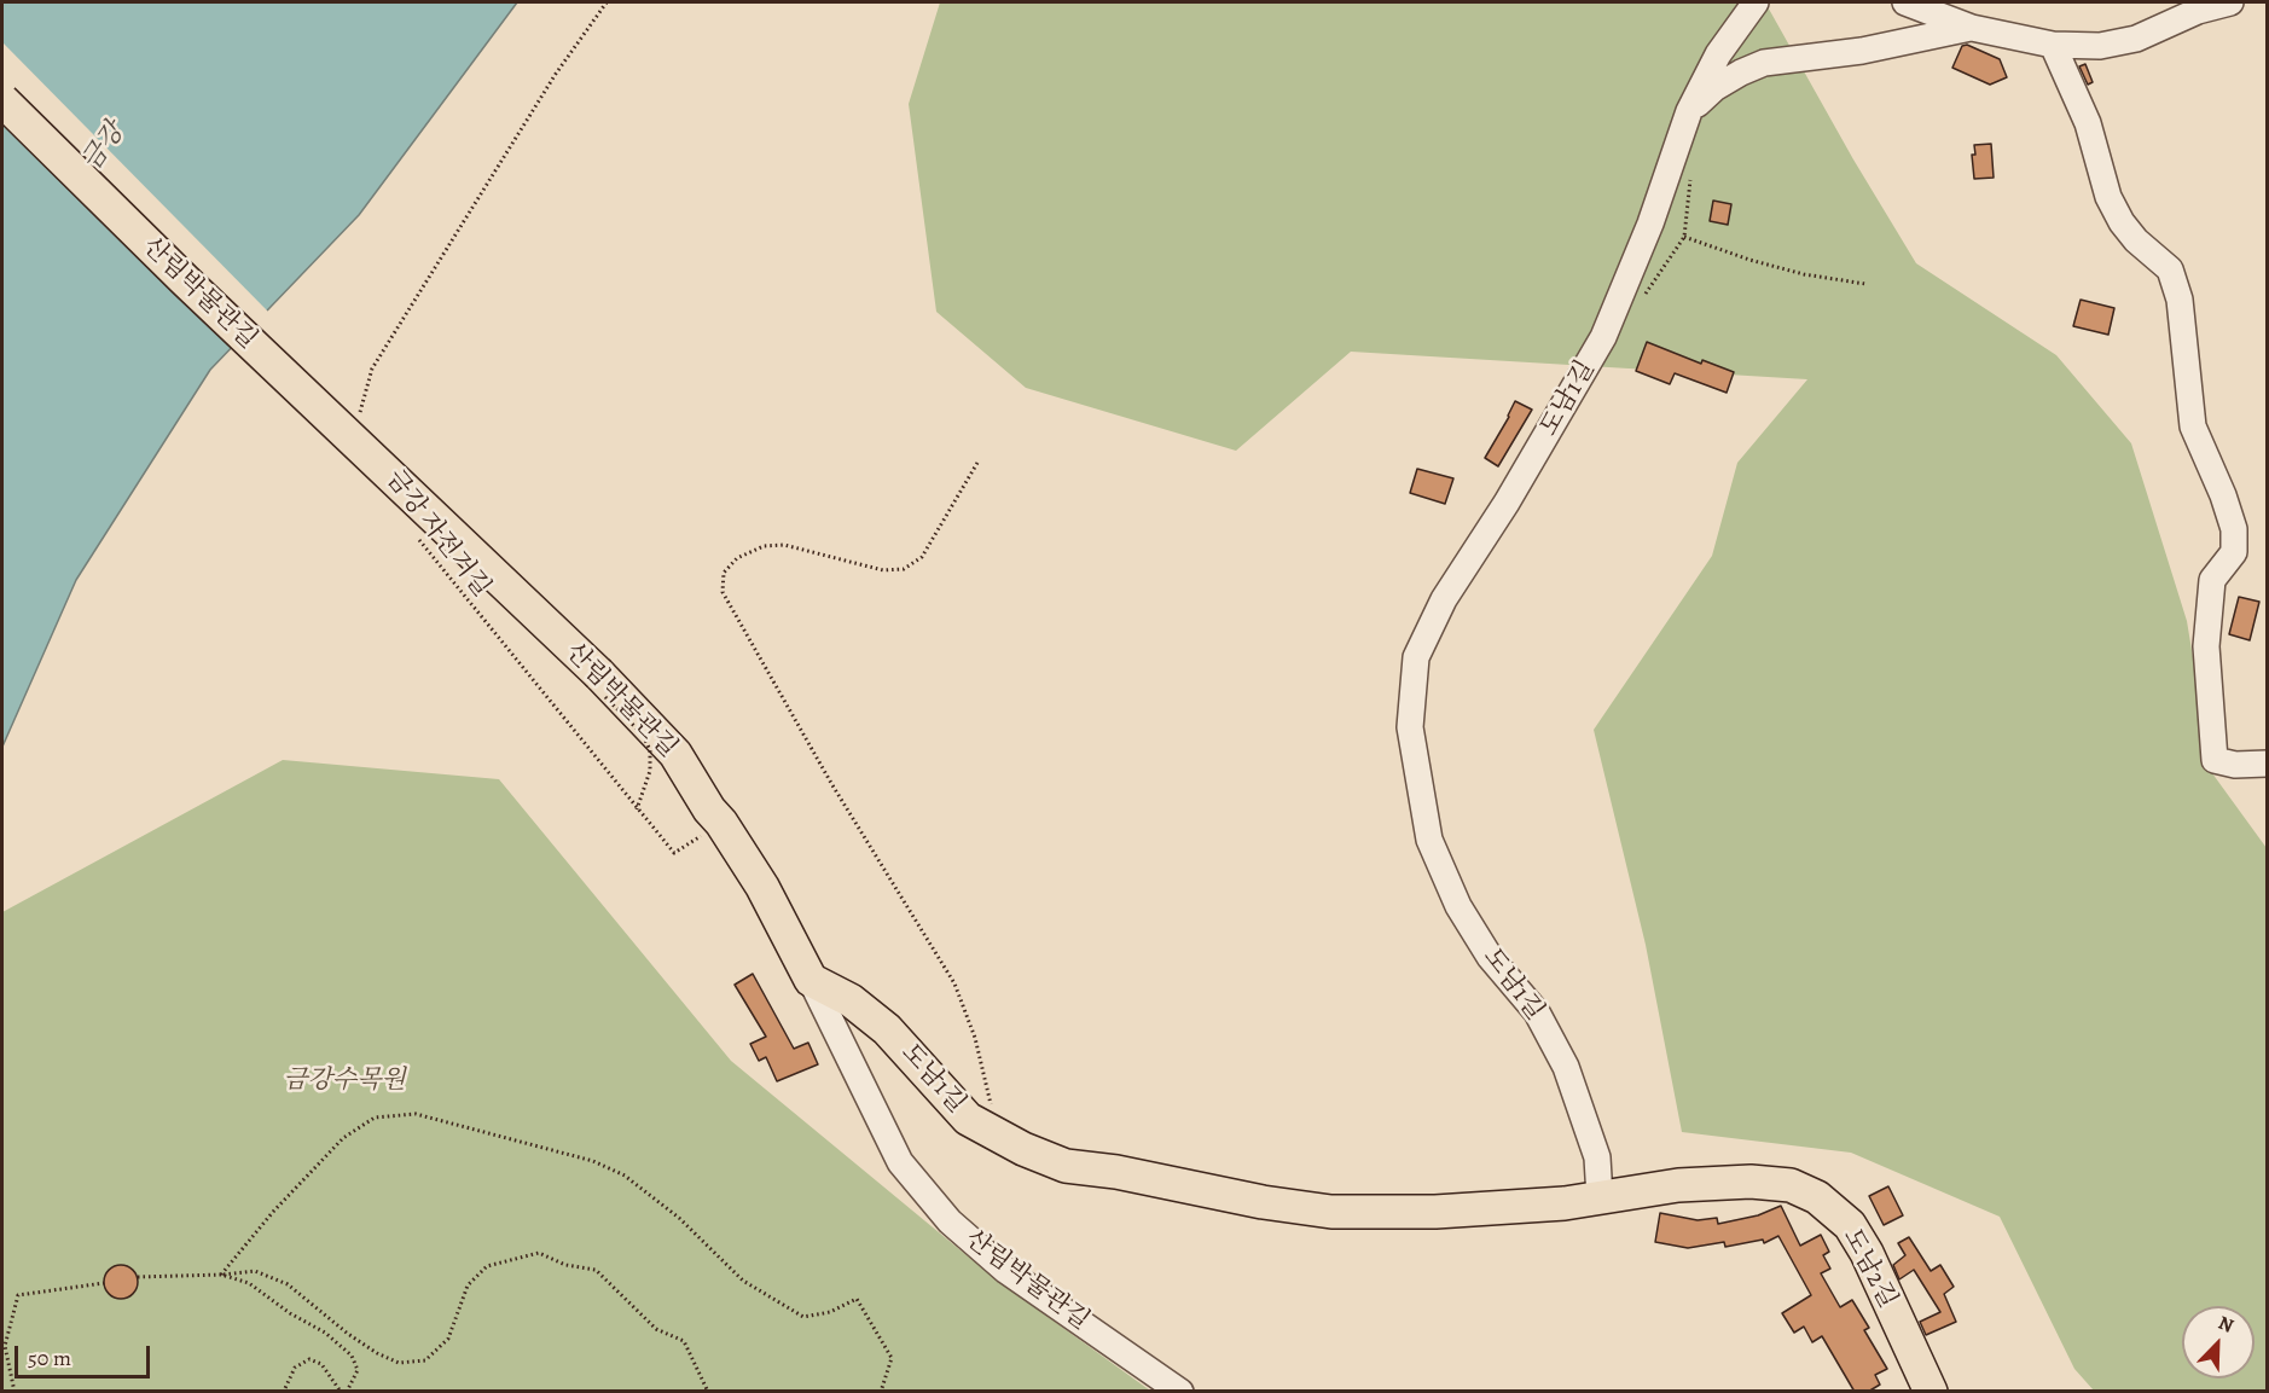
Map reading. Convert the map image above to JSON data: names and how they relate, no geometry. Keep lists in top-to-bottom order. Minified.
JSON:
{"streets":{"main road":["산림박물관길","도남1길","도남2길"],"path":["금강 자전거길"]},"crossings":[["산림박물관길","도남1길"],["도남1길","도남2길"]],"water":["금강"],"parks":["금강수목원"],"scale_bar":"50 m","north":"top right"}
